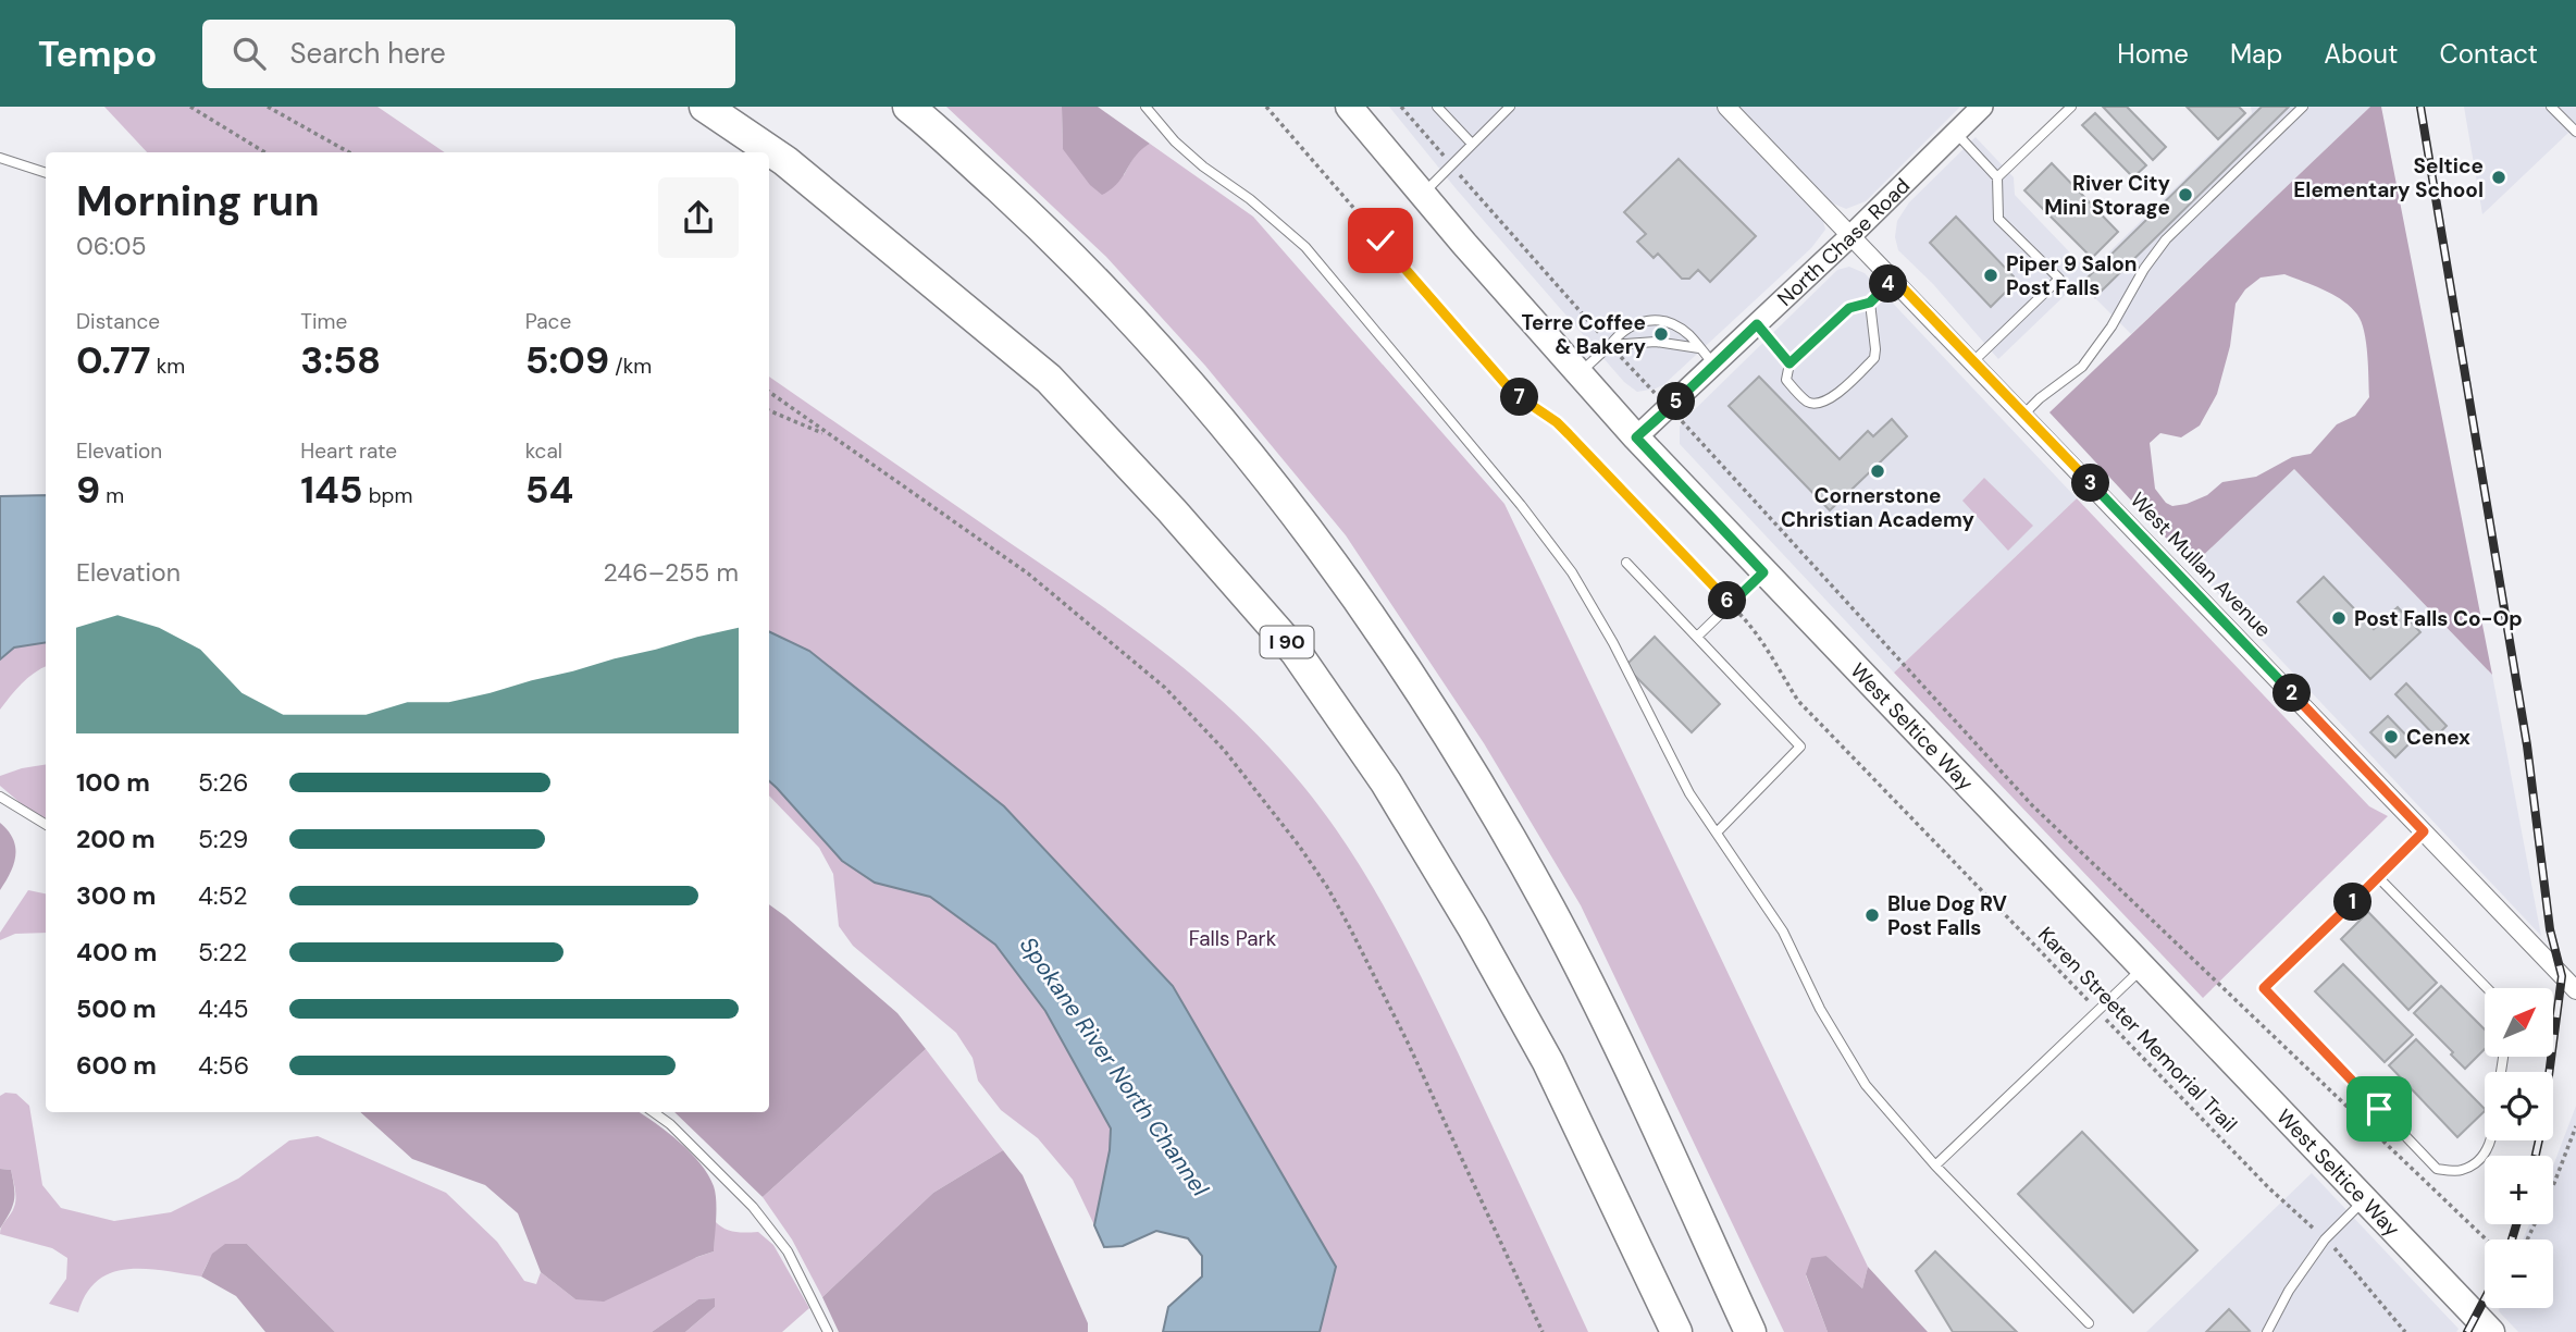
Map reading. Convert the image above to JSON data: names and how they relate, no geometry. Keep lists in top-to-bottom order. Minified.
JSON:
{"streets":{"highway":["I 90"],"main road":["West Seltice Way"],"street":["North Chase Road","West Mullan Avenue"],"path":["Karen Streeter Memorial Trail"]},"crossings":[["North Chase Road","West Mullan Avenue"],["North Chase Road","West Seltice Way"]],"water":["Spokane River North Channel"],"parks":["Falls Park"],"places":["Seltice Elementary School","River City Mini Storage","Piper 9 Salon Post Falls","Terre Coffee & Bakery","Cornerstone Christian Academy","Post Falls Co-Op","Cenex","Blue Dog RV Post Falls"],"north":"top right","page":{"header":"Tempo","search":"Search here","nav":["Home","Map","About","Contact"],"heading":["Morning run","06:05"],"pins":["4","7","5","3","6","2","1"],"stats":[["Distance","0.77 km"],["Time","3:58"],["Pace","5:09 /km"],["Elevation","9 m"],["Heart rate","145 bpm"],["kcal","54"]],"chart":["Elevation","246–255 m"],"list":[{"name":"100 m","note":"5:26"},{"name":"200 m","note":"5:29"},{"name":"300 m","note":"4:52"},{"name":"400 m","note":"5:22"},{"name":"500 m","note":"4:45"},{"name":"600 m","note":"4:56"}],"map_buttons":["+","−"]}}
